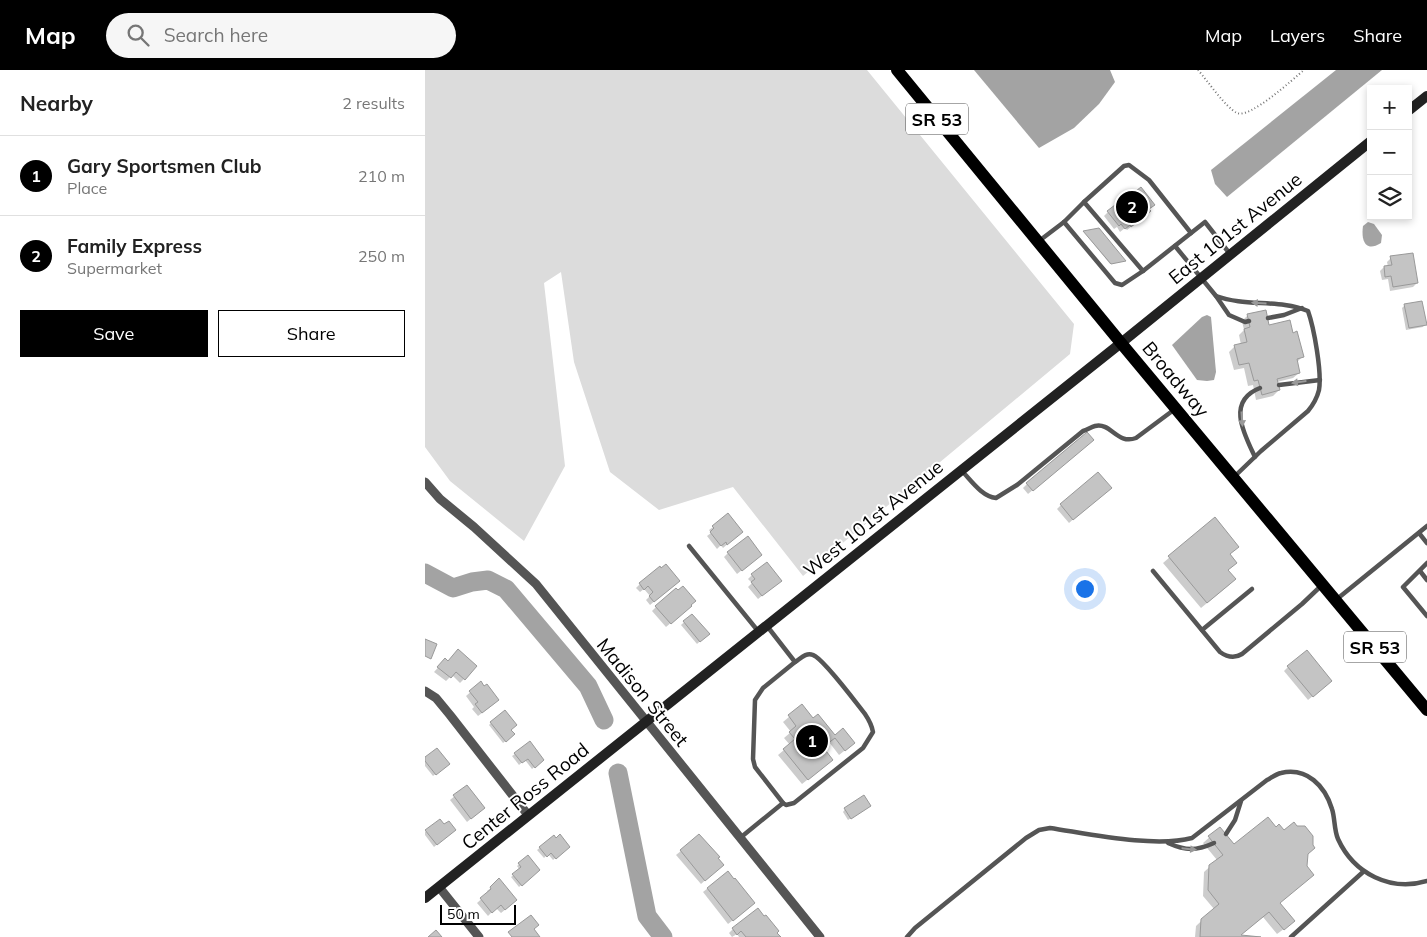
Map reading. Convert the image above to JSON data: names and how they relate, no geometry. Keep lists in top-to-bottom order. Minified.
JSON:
{"streets":{"main road":["SR 53","Broadway"],"street":["East 101st Avenue","West 101st Avenue","Madison Street","Center Ross Road"]},"crossings":[["East 101st Avenue","Broadway"],["East 101st Avenue","West 101st Avenue"],["Broadway","West 101st Avenue"],["West 101st Avenue","Madison Street"],["West 101st Avenue","Center Ross Road"],["Madison Street","Center Ross Road"]],"scale_bar":"50 m","page":{"header":"Map","search":"Search here","nav":["Map","Layers","Share"],"heading":["Nearby","2 results"],"map_buttons":["+","−"],"list":[{"mark":"1","name":"Gary Sportsmen Club","note":"Place","value":"210 m"},{"mark":"2","name":"Family Express","note":"Supermarket","value":"250 m"}],"pins":["2","1"],"buttons":["Save","Share"],"scale":"50 m"}}
